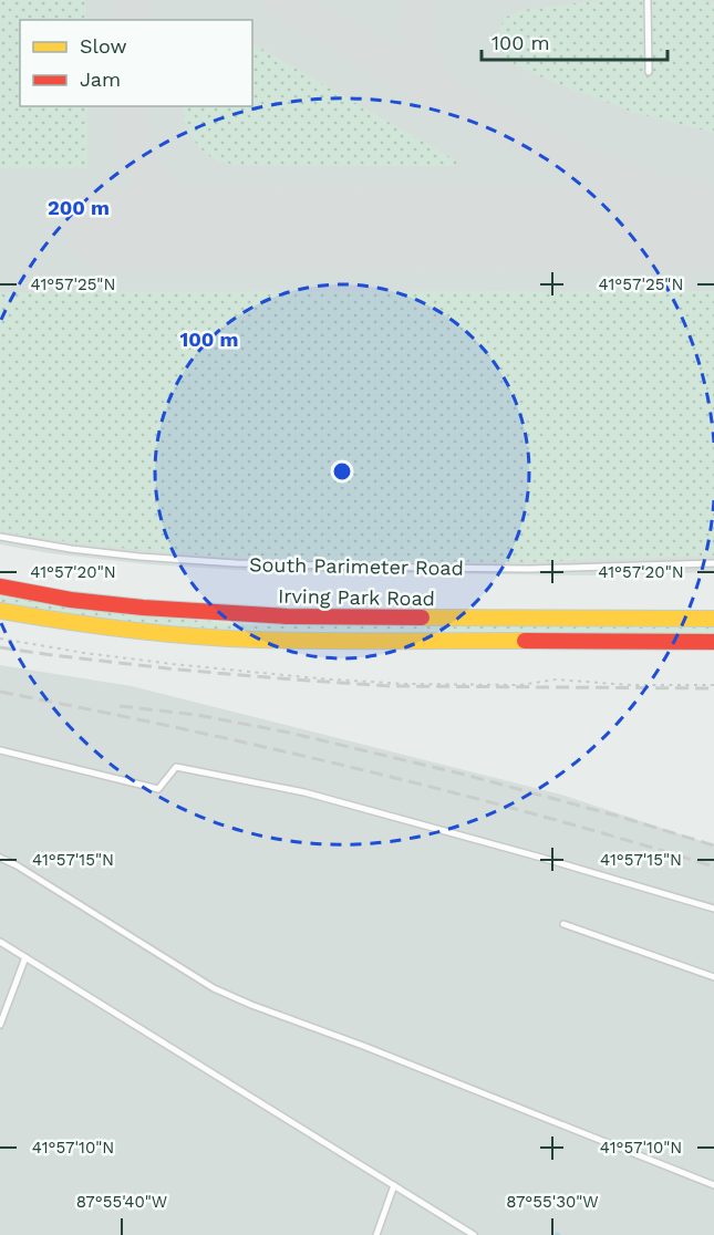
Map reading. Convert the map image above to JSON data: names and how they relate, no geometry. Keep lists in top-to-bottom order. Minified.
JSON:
{"streets":{"main road":["Irving Park Road"],"lane":["South Parimeter Road"]},"legend":["Slow","Jam"],"scale_bar":"100 m","coordinates":["41°57'25\"N","41°57'20\"N","41°57'15\"N","41°57'10\"N","87°55'40\"W","87°55'30\"W"],"rings":["200 m","100 m"]}
